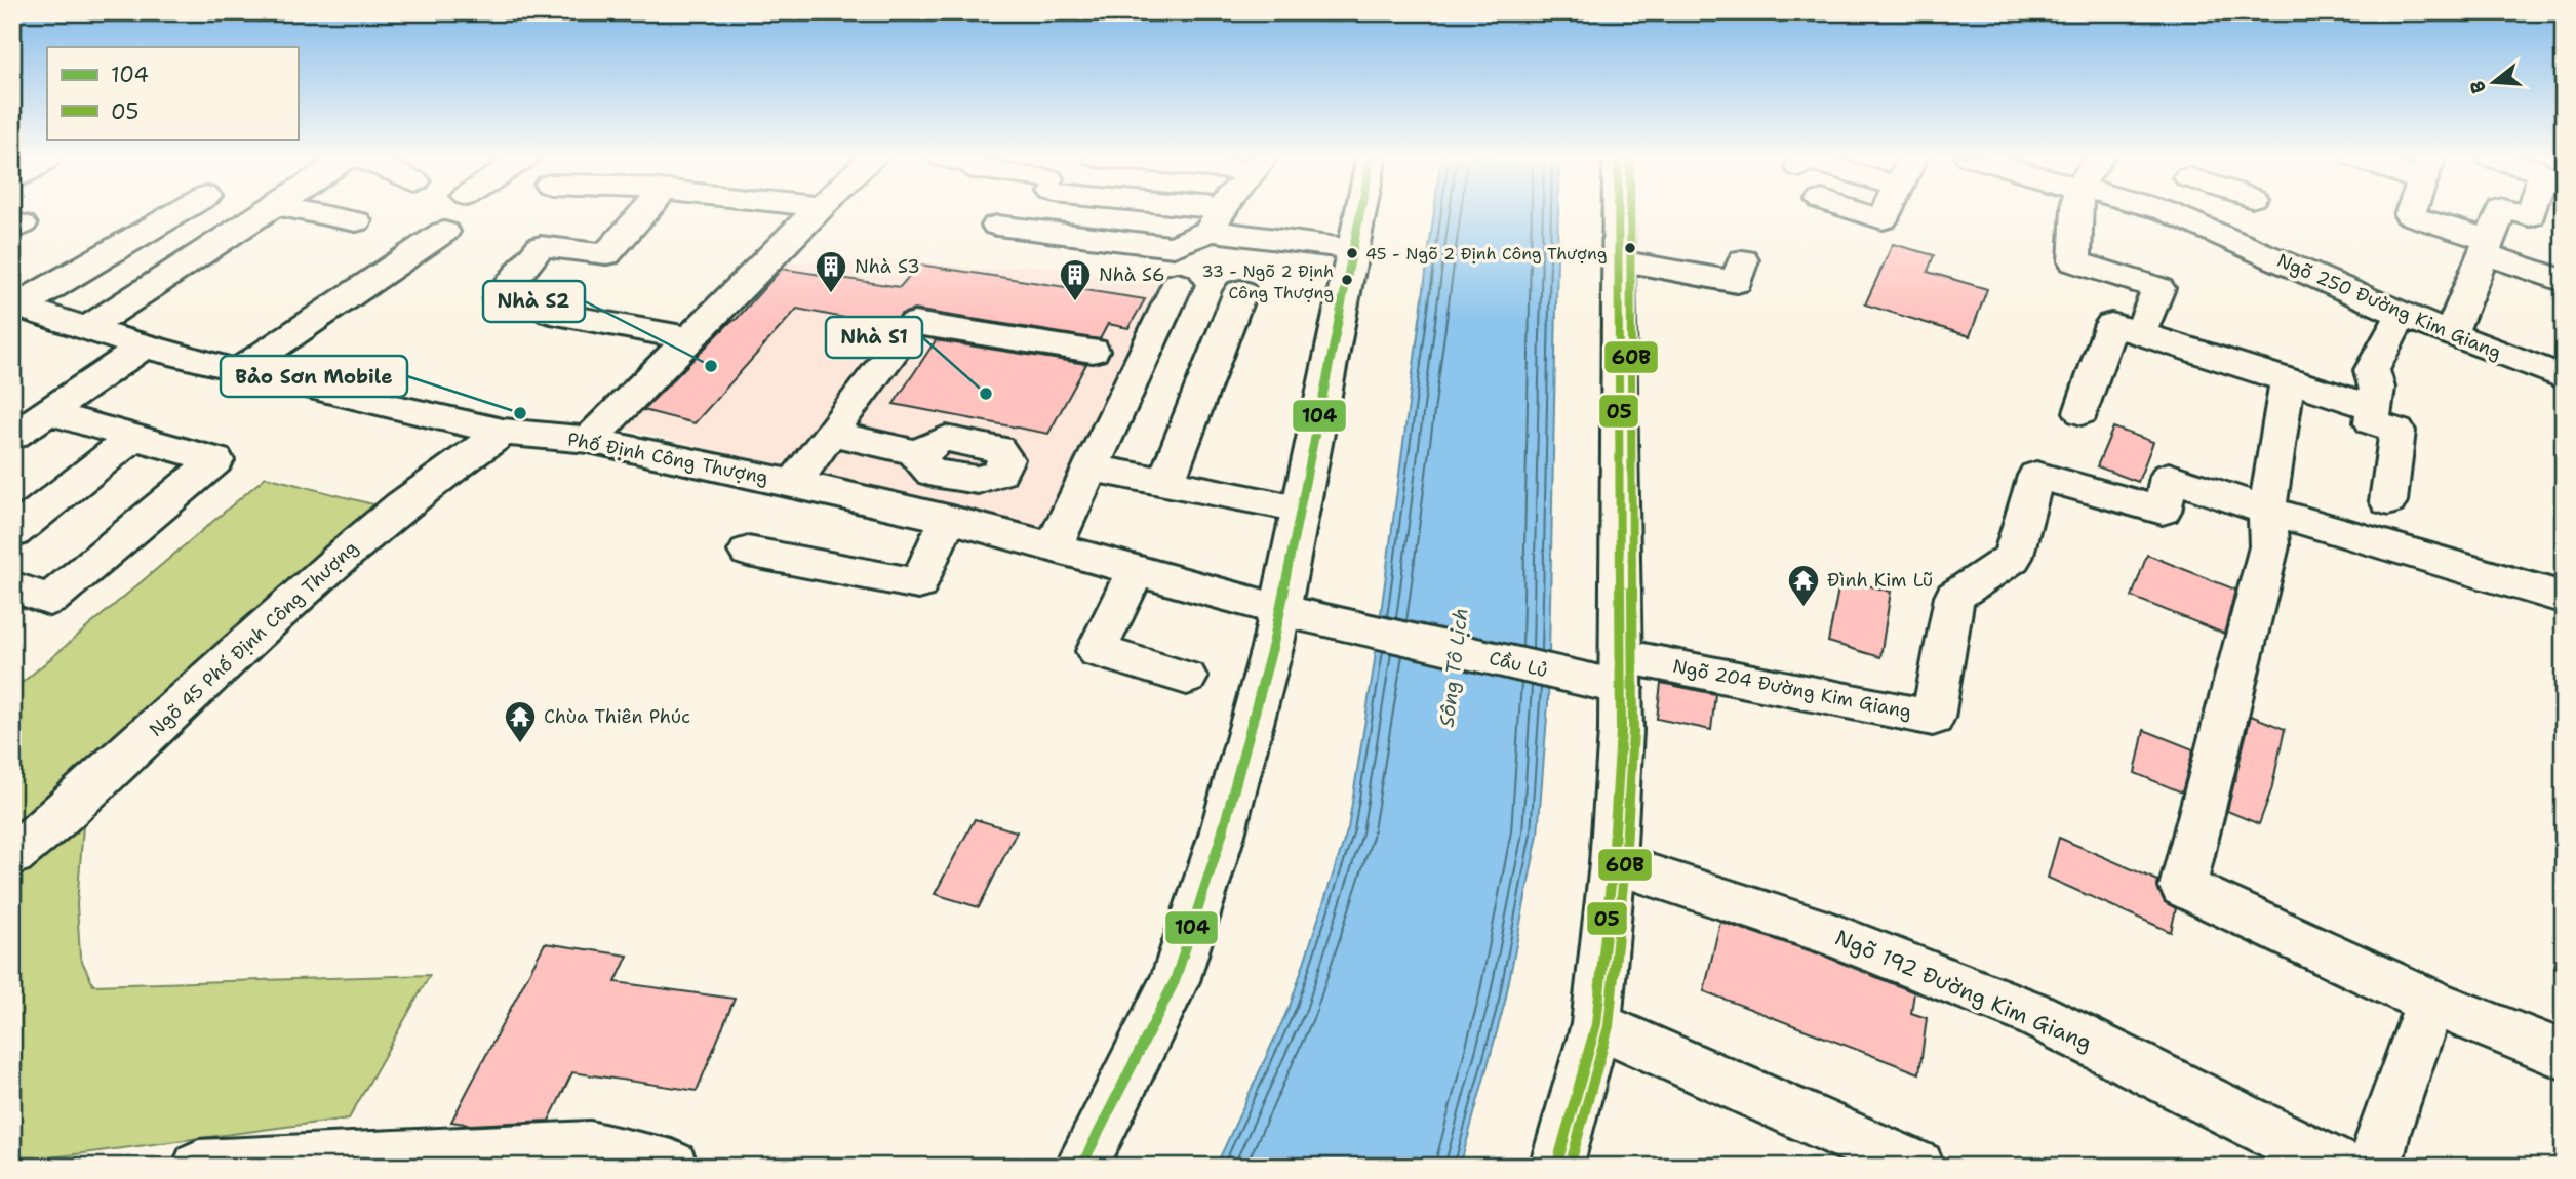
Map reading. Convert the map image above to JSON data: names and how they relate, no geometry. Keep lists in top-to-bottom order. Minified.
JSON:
{"streets":{"street":["Ngõ 250 Đường Kim Giang","Phố Định Công Thượng","Ngõ 45 Phố Định Công Thượng","Cầu Lủ","Ngõ 204 Đường Kim Giang","Ngõ 192 Đường Kim Giang"]},"crossings":[["Phố Định Công Thượng","Ngõ 45 Phố Định Công Thượng"],["Phố Định Công Thượng","Cầu Lủ"],["Cầu Lủ","Ngõ 204 Đường Kim Giang"]],"water":["Sông Tô Lịch"],"places":{"other":["45 - Ngõ 2 Định Công Thượng","33 - Ngõ 2 Định Công Thượng","Nhà S2","Nhà S1","Bảo Sơn Mobile"],"building":["Nhà S3","Nhà S6"],"temple":["Đình Kim Lũ","Chùa Thiên Phúc"]},"lines":["transit line 104","transit line 05","transit line 60B"],"legend":["104","05"],"north":"left"}
